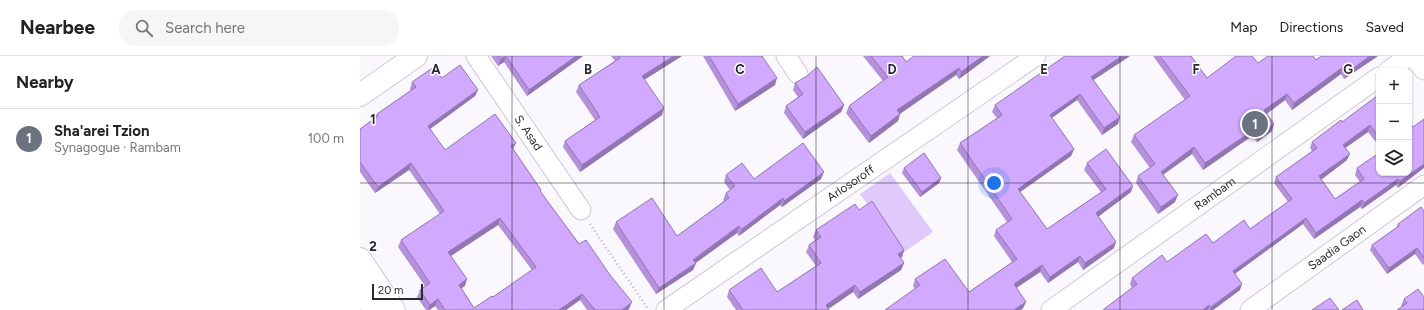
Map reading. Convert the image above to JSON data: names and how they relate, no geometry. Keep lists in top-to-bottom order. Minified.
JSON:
{"streets":{"street":["S. Asad","Arlosoroff","Rambam","Saadia Gaon"]},"scale_bar":"20 m","page":{"header":"Nearbee","search":"Search here","nav":["Map","Directions","Saved"],"heading":"Nearby","map_buttons":["+","−"],"list":[{"mark":"1","name":"Sha'arei Tzion","note":"Synagogue · Rambam","value":"100 m"}],"pins":"1","scale":"20 m"},"grid":{"columns":["A","B","C","D","E","F","G"],"rows":["1","2"]}}
